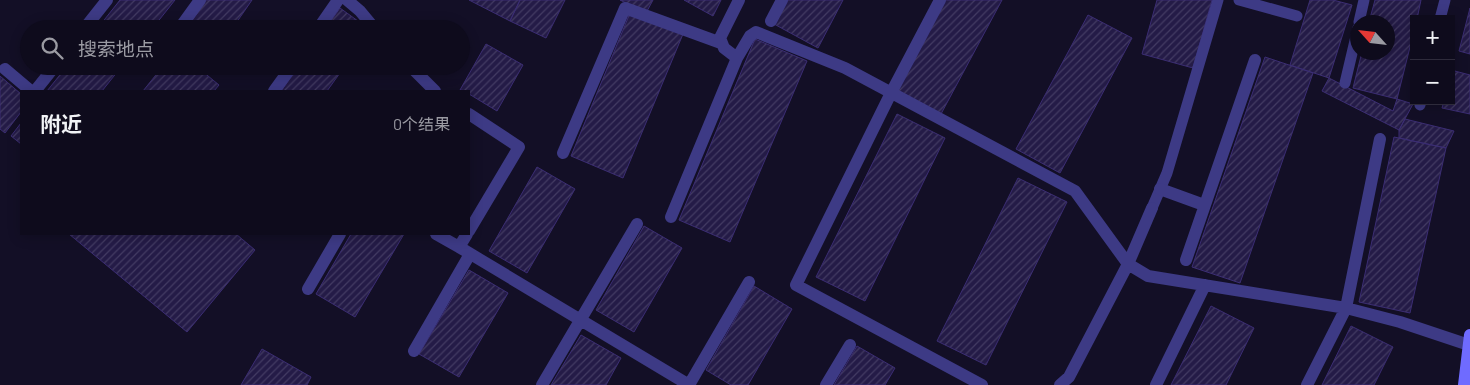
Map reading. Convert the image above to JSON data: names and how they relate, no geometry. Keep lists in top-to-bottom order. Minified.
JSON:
{"north":"top left","page":{"map_buttons":["+","−"],"search":"搜索地点","heading":["附近","0个结果"]}}
